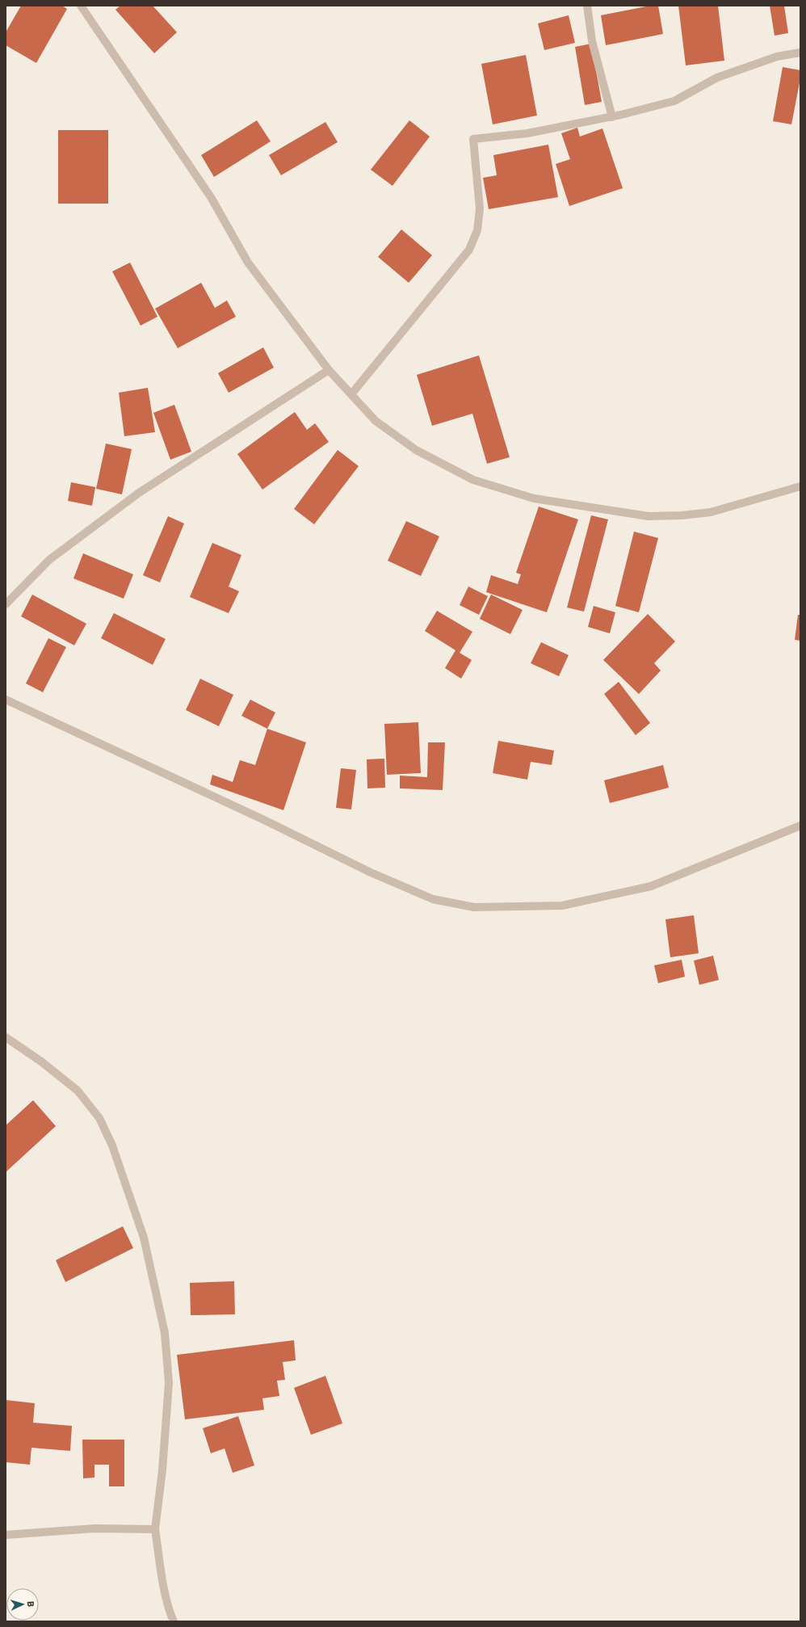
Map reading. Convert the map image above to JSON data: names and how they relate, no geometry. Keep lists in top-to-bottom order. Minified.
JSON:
{"north":"right"}
